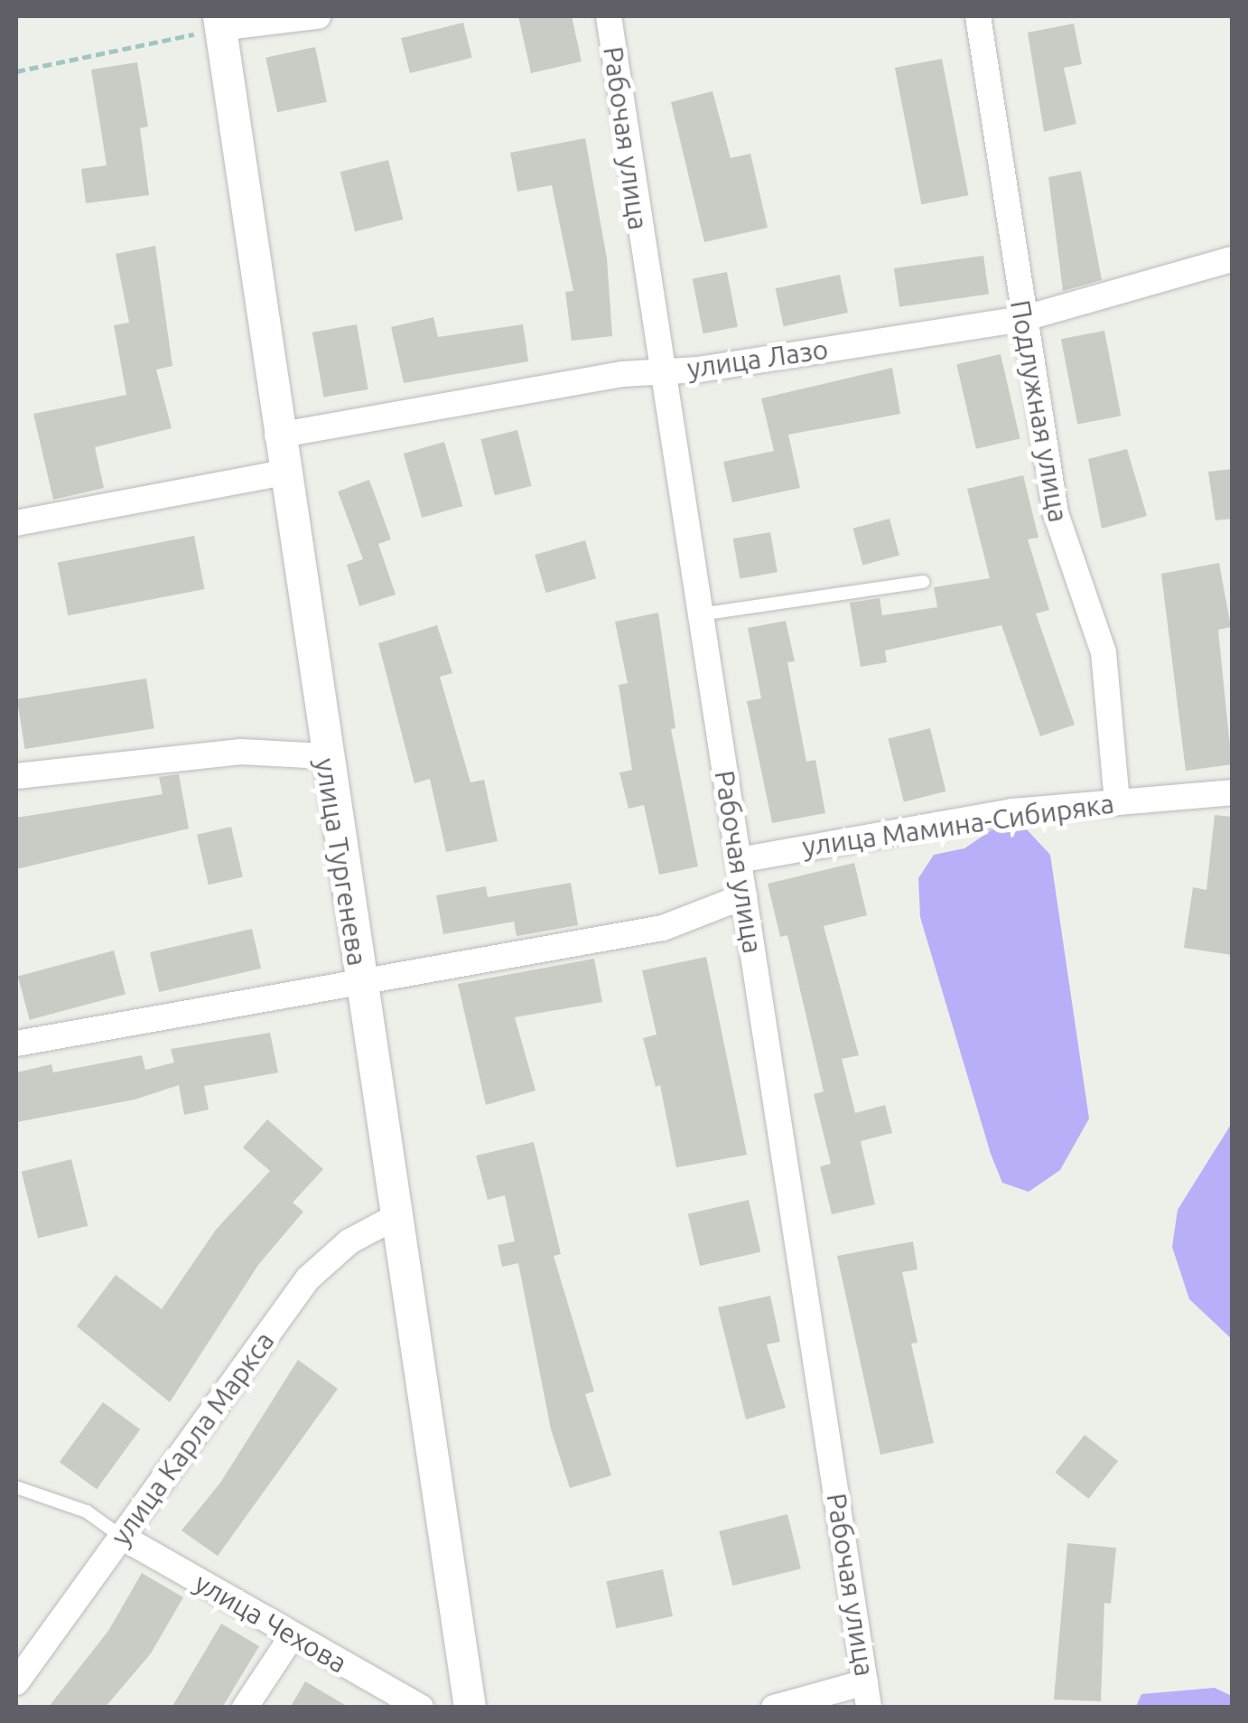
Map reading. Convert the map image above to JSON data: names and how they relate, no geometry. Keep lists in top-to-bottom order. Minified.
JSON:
{"streets":{"street":["Рабочая улица","улица Лазо","Подлужная улица","улица Мамина-Сибиряка","улица Тургенева","улица Карла Маркса","улица Чехова"]},"crossings":[["Рабочая улица","улица Лазо"],["Рабочая улица","улица Мамина-Сибиряка"],["улица Лазо","Подлужная улица"],["улица Лазо","улица Тургенева"],["Подлужная улица","улица Мамина-Сибиряка"],["улица Тургенева","улица Карла Маркса"],["улица Карла Маркса","улица Чехова"]]}
